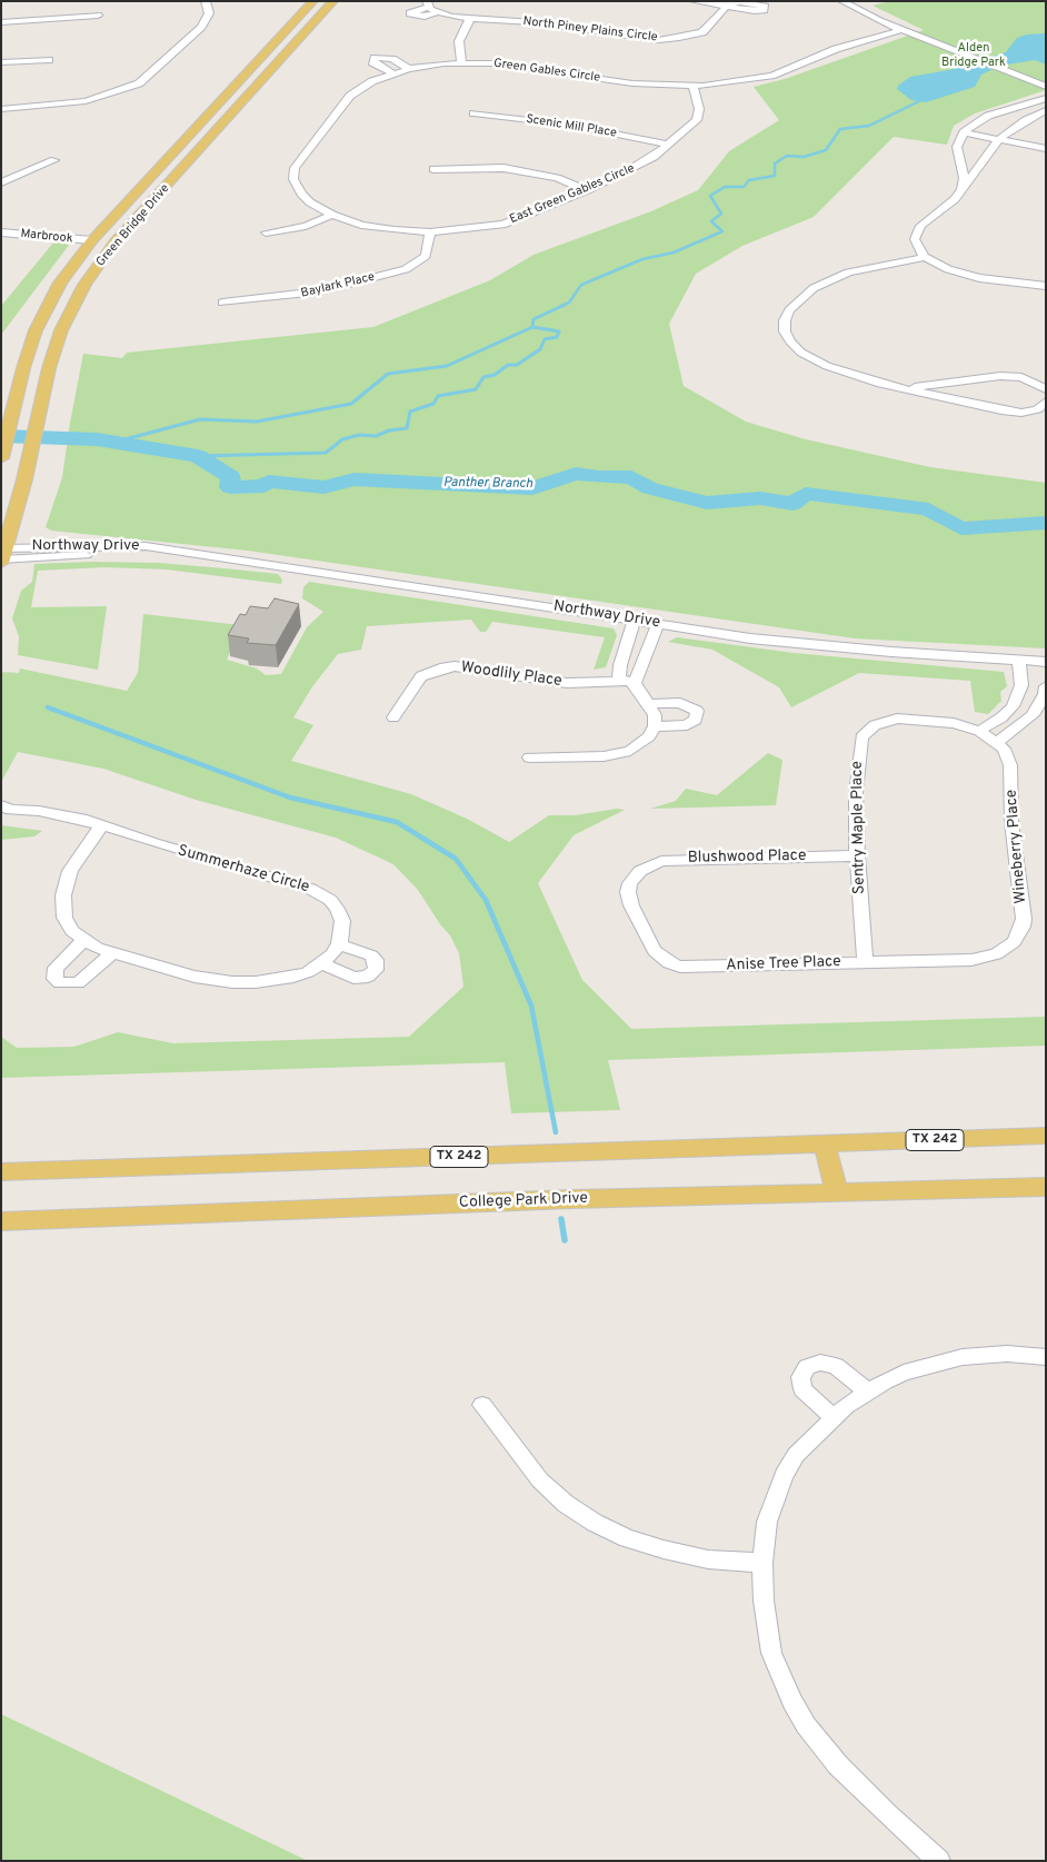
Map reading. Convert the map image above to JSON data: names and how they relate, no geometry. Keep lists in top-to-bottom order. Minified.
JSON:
{"streets":{"main road":["Green Bridge Drive","TX 242","College Park Drive"],"street":["North Piney Plains Circle","Green Gables Circle","Scenic Mill Place","East Green Gables Circle","Marbrook","Baylark Place","Northway Drive","Woodlily Place","Sentry Maple Place","Wineberry Place","Blushwood Place","Summerhaze Circle","Anise Tree Place"]},"crossings":[["Green Gables Circle","East Green Gables Circle"],["Green Gables Circle","Baylark Place"],["Scenic Mill Place","East Green Gables Circle"],["East Green Gables Circle","Baylark Place"],["Green Bridge Drive","Marbrook"],["Green Bridge Drive","Northway Drive"],["Sentry Maple Place","Wineberry Place"],["Sentry Maple Place","Blushwood Place"],["Sentry Maple Place","Anise Tree Place"],["Wineberry Place","Anise Tree Place"],["Blushwood Place","Anise Tree Place"]],"water":["Panther Branch"],"parks":["Alden Bridge Park"]}
